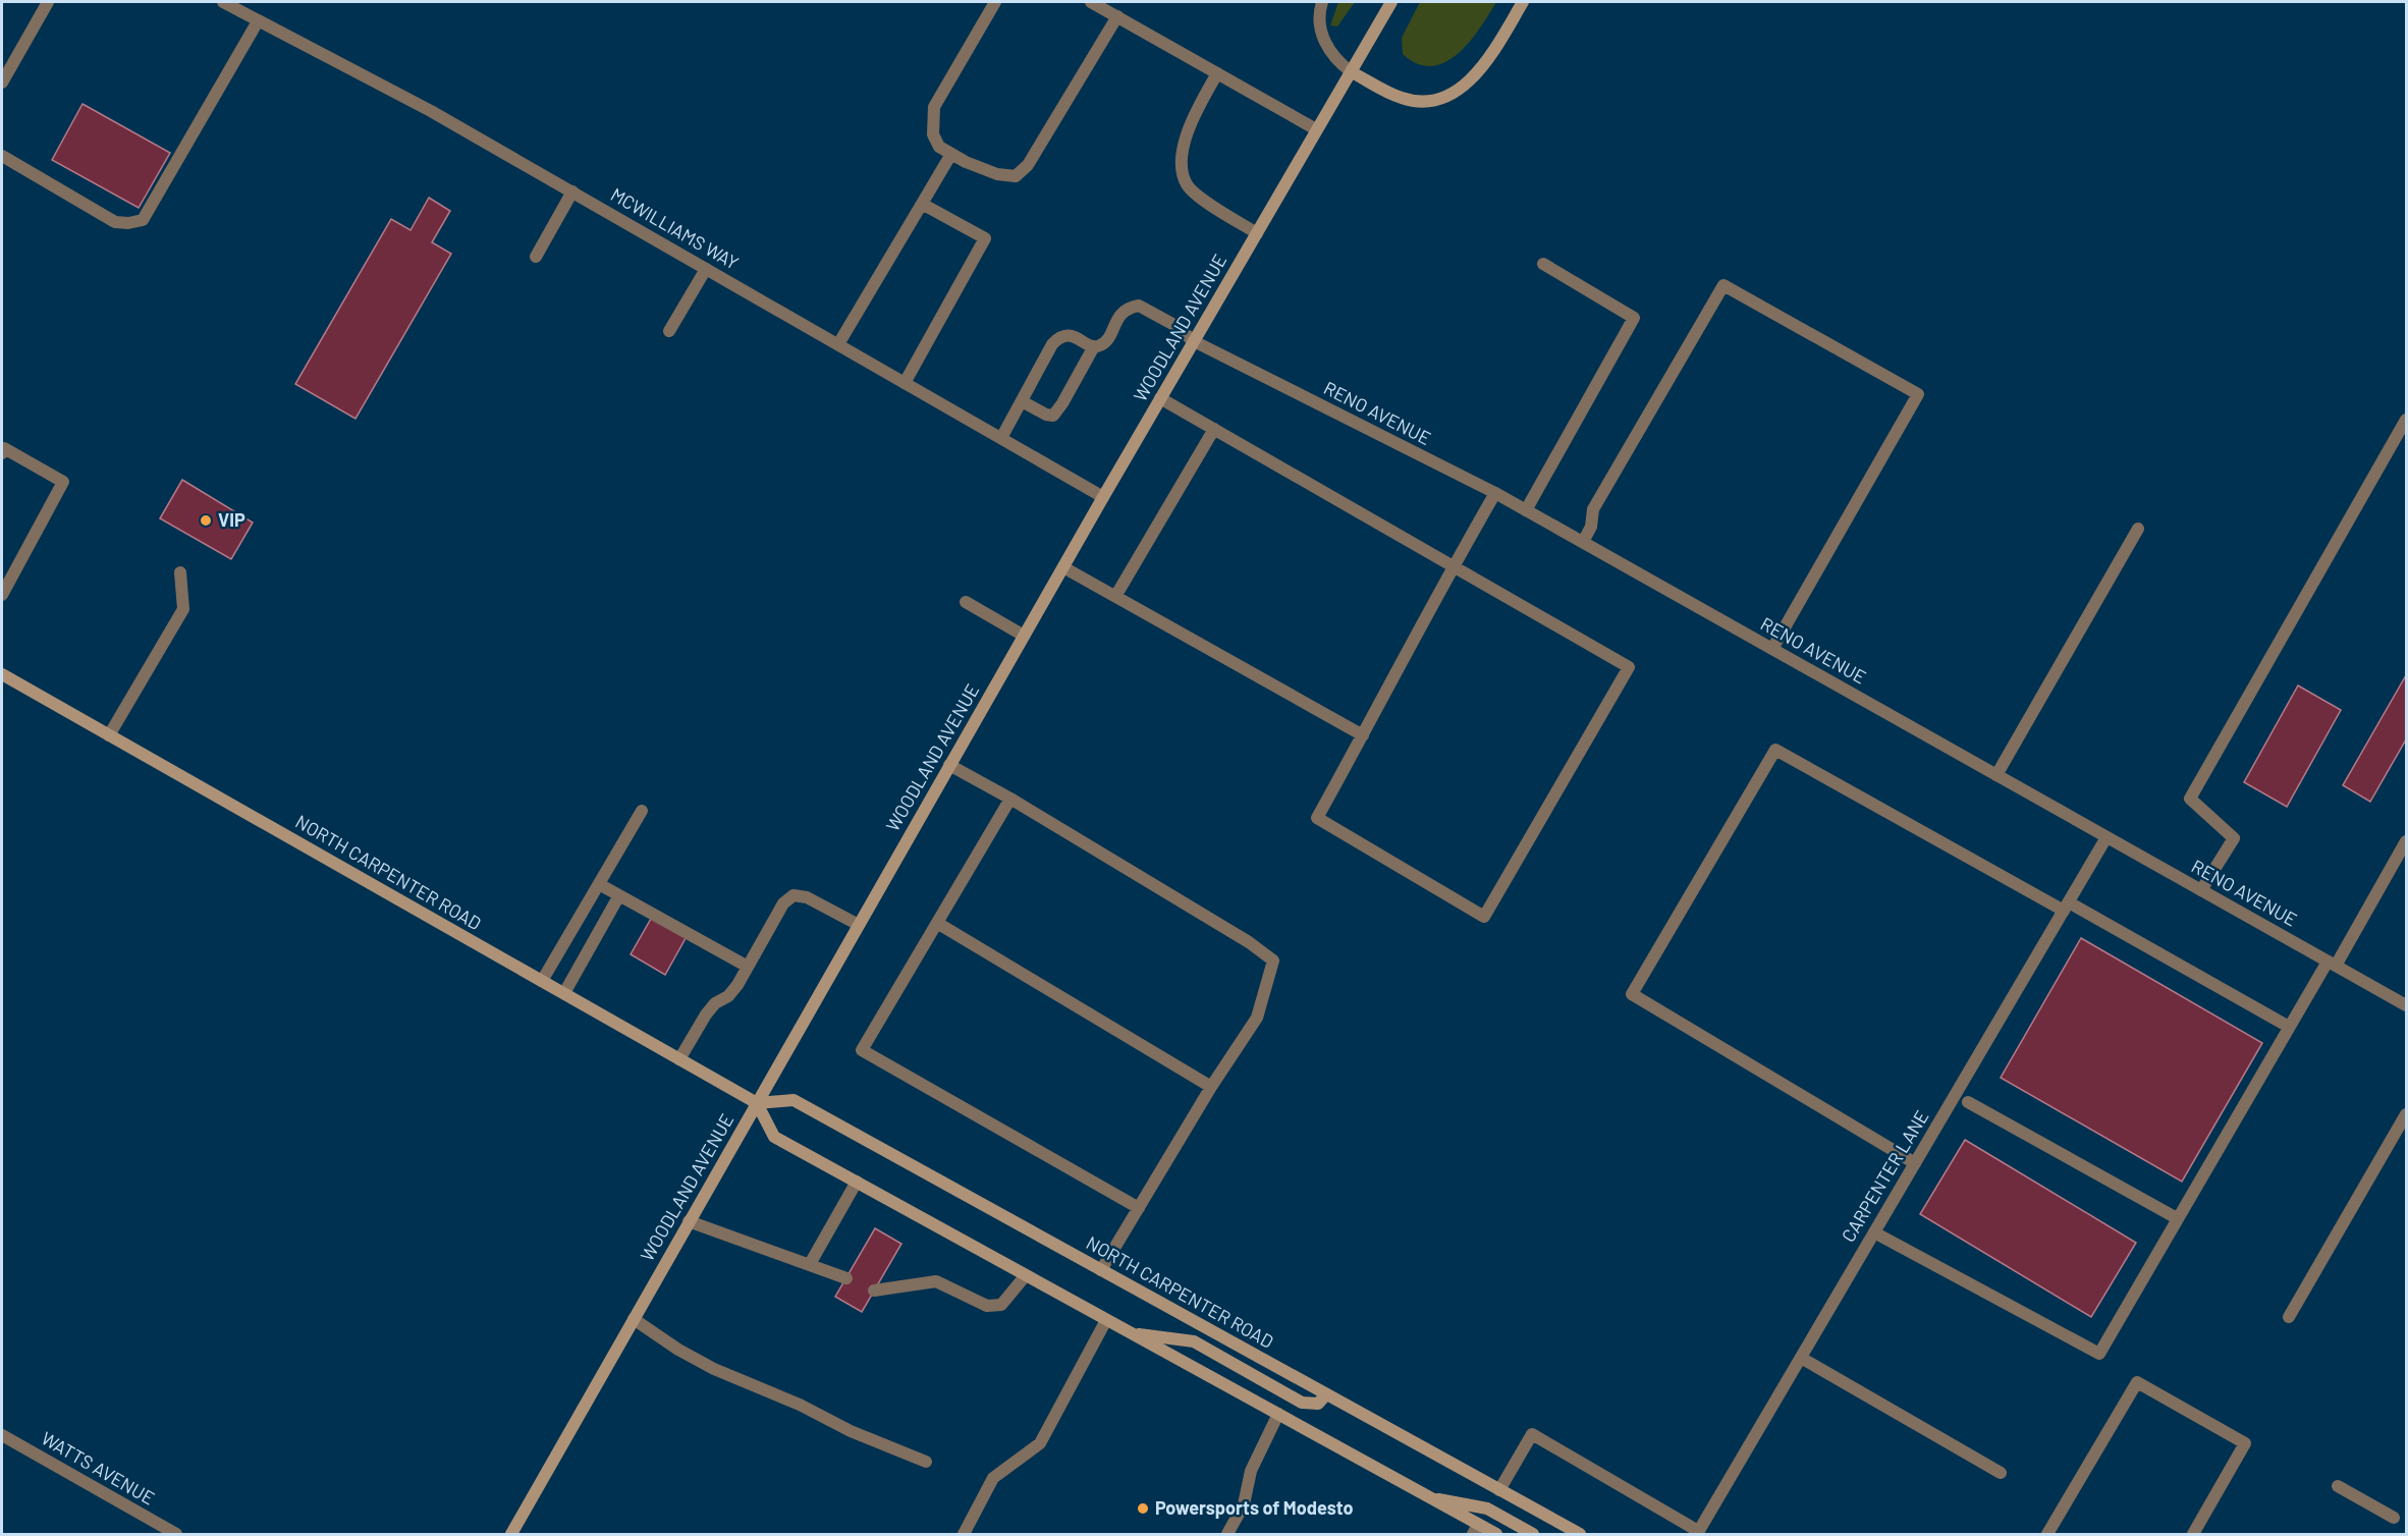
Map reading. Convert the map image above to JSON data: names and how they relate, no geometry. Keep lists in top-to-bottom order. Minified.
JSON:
{"streets":{"main road":["WOODLAND AVENUE","NORTH CARPENTER ROAD"],"street":["MCWILLIAMS WAY","RENO AVENUE","CARPENTER LANE","WATTS AVENUE"]},"crossings":[["MCWILLIAMS WAY","WOODLAND AVENUE"],["WOODLAND AVENUE","RENO AVENUE"],["WOODLAND AVENUE","NORTH CARPENTER ROAD"],["RENO AVENUE","CARPENTER LANE"]],"places":["VIP","Powersports of Modesto"]}
